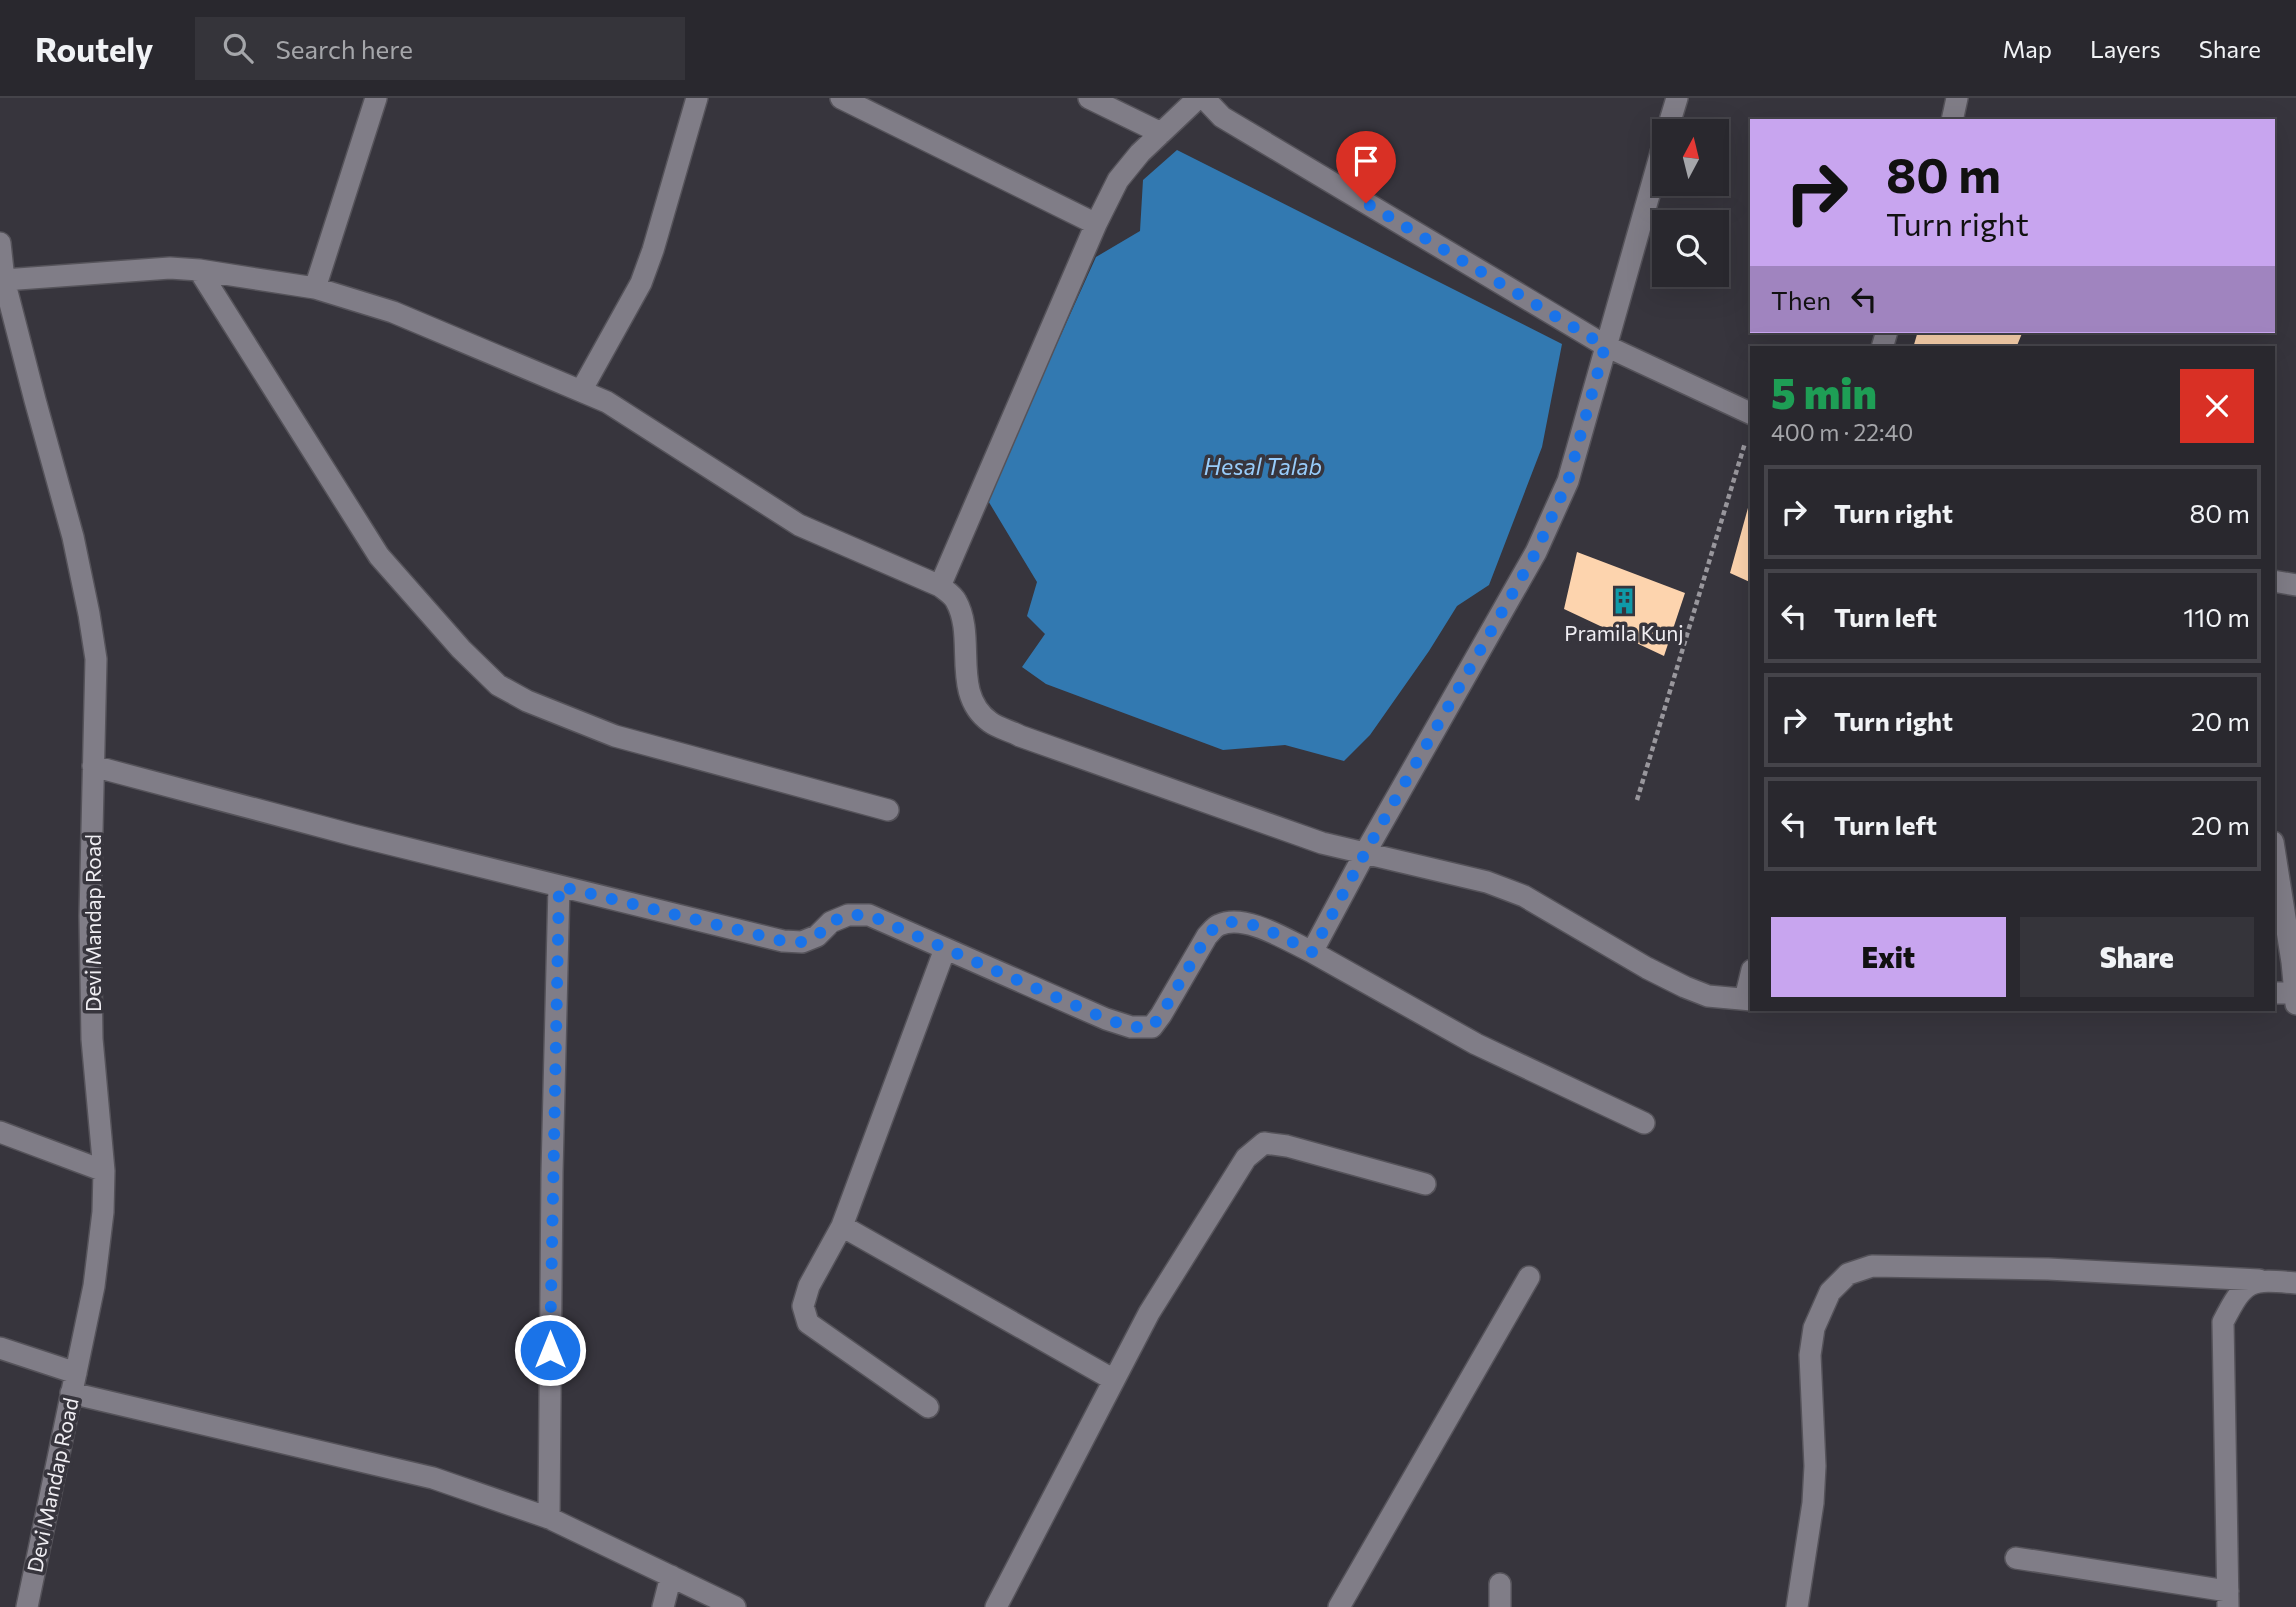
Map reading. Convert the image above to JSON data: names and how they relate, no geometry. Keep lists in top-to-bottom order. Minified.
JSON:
{"streets":{"street":["Devi Mandap Road"]},"water":["Hesal Talab"],"places":{"building":["Pramila Kunj"]},"north":"top","page":{"header":"Routely","search":"Search here","nav":["Map","Layers","Share"],"turn":["80 m","Turn right"],"then":"Then","heading":["5 min","400 m · 22:40"],"list":[{"name":"Turn right","value":"80 m"},{"name":"Turn left","value":"110 m"},{"name":"Turn right","value":"20 m"},{"name":"Turn left","value":"20 m"}],"buttons":["Exit","Share"]}}
